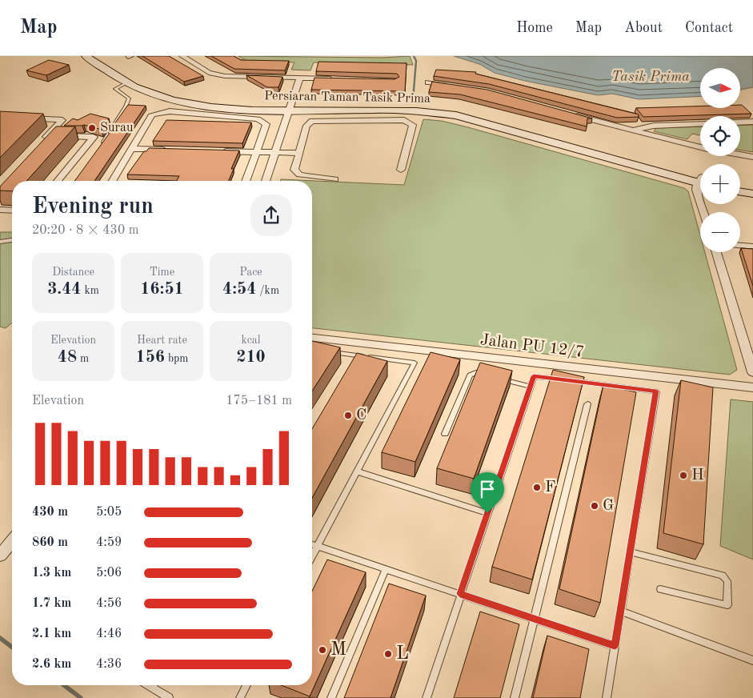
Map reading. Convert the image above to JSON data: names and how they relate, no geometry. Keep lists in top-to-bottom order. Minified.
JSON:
{"streets":{"main road":["Persiaran Taman Tasik Prima"],"street":["Jalan PU 12/7"]},"water":["Tasik Prima"],"places":["Surau","C","H","F","G","M","L"],"north":"right","page":{"header":"Map","nav":["Home","Map","About","Contact"],"map_buttons":["+","−"],"heading":["Evening run","20:20 · 8 × 430 m"],"stats":[["Distance","3.44 km"],["Time","16:51"],["Pace","4:54 /km"],["Elevation","48 m"],["Heart rate","156 bpm"],["kcal","210"]],"chart":["Elevation","175–181 m"],"list":[{"name":"430 m","note":"5:05"},{"name":"860 m","note":"4:59"},{"name":"1.3 km","note":"5:06"},{"name":"1.7 km","note":"4:56"},{"name":"2.1 km","note":"4:46"},{"name":"2.6 km","note":"4:36"}]}}
